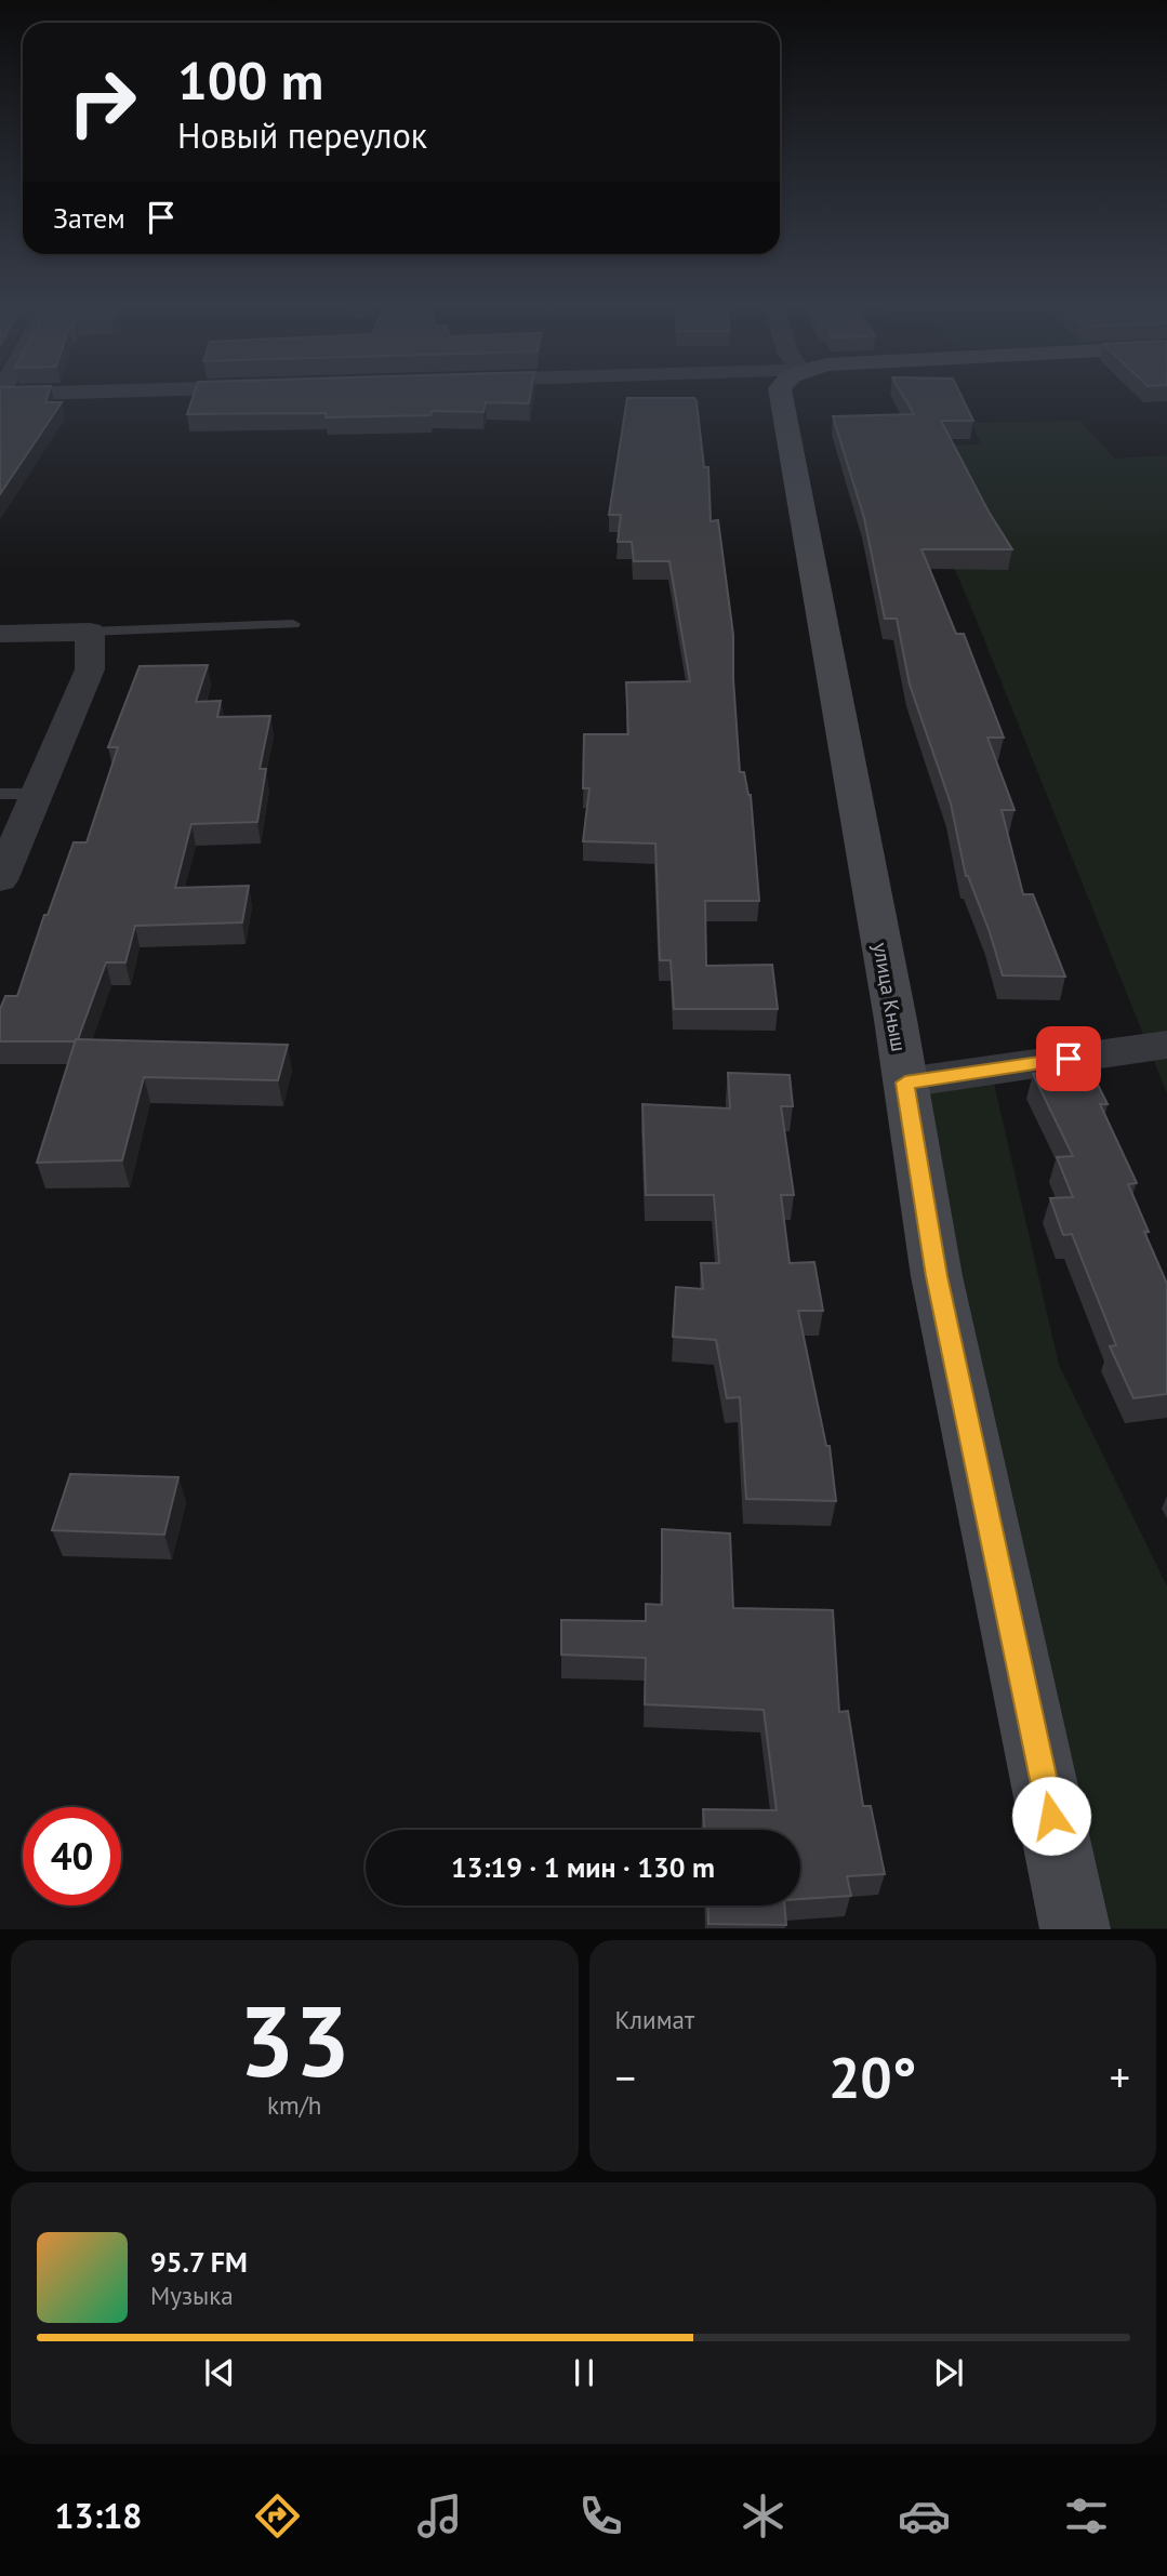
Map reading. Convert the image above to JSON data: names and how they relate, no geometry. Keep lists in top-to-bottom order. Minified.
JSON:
{"streets":{"street":["улица Кныш"]},"page":{"turn":["100 m","Новый переулок"],"then":"Затем","limit":"40","trip":"13:19 · 1 мин · 130 m","tile":[["33","km/h"],"Климат"],"heat":["−","20°","+"],"song":["95.7 FM","Музыка"],"tabs":"13:18"}}
